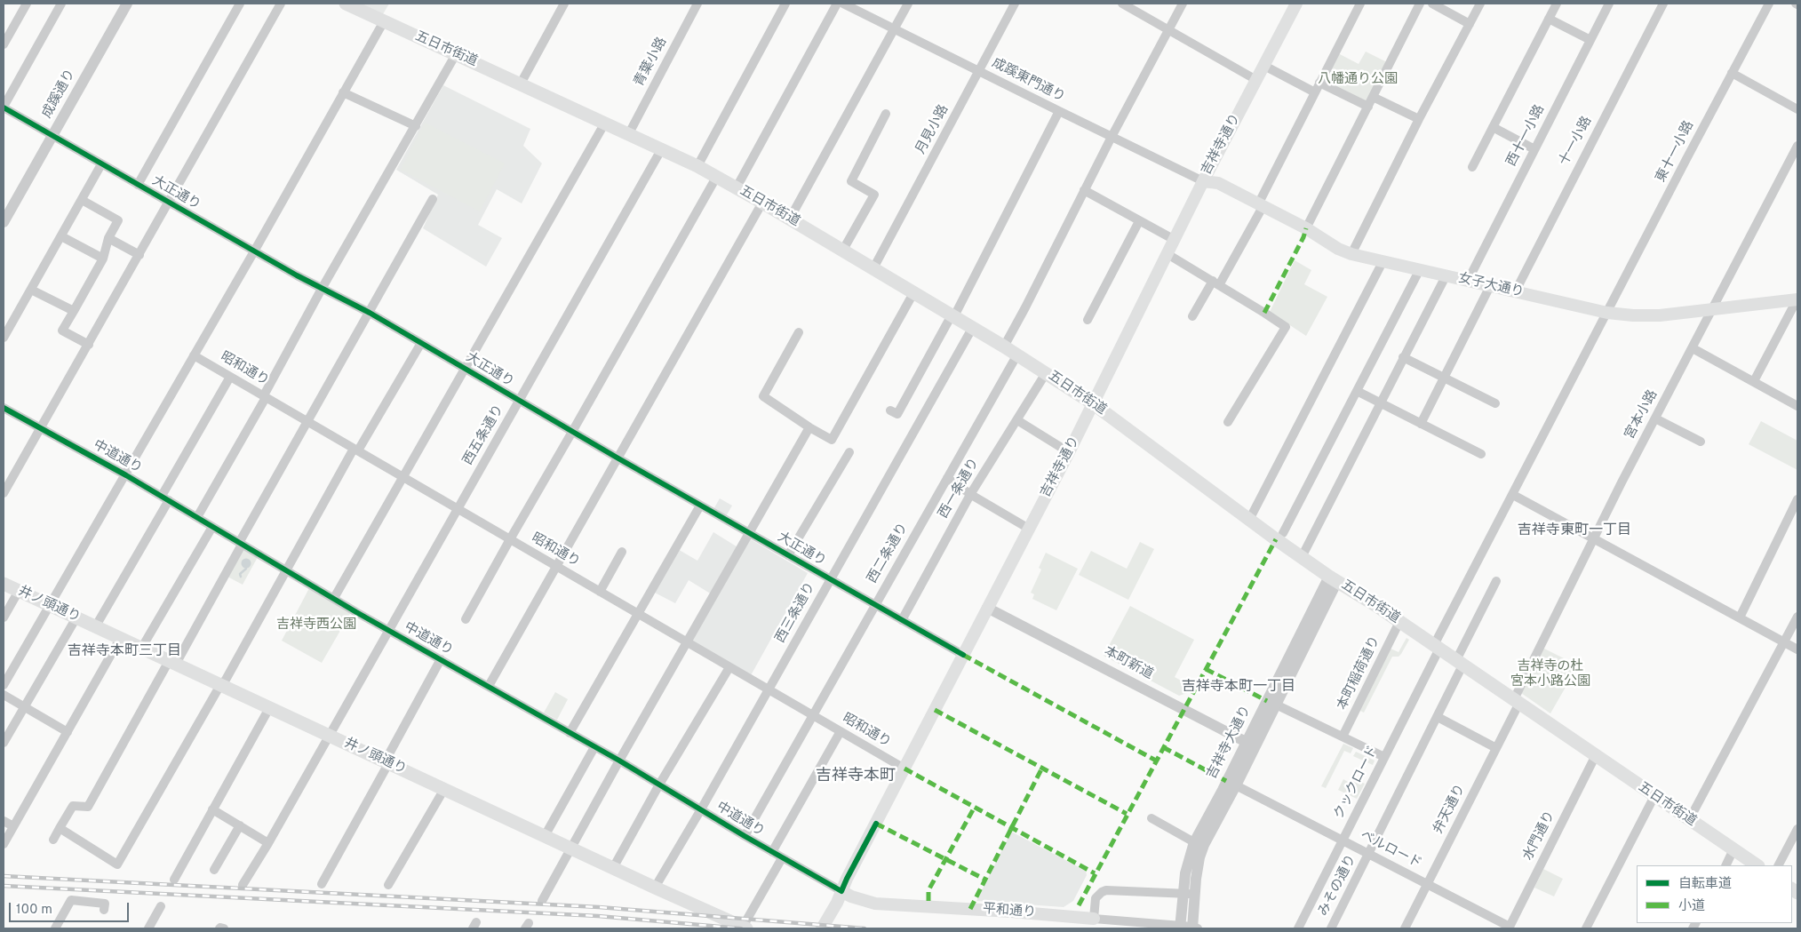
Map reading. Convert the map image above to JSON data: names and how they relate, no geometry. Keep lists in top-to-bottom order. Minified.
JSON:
{"streets":{"main road":["五日市街道","吉祥寺通り","女子大通り","井ノ頭通り","平和通り"],"street":["青葉小路","成蹊東門通り","成蹊通り","月見小路","西十一小路","十一小路","東十一小路","大正通り","昭和通り","宮本小路","西五条通り","中道通り","西一条通り","西二条通り","西三条通り","本町新道","本町稲荷通り","吉祥寺大通り","クックロード","弁天通り","水門通り","ベルロード","みその通り"]},"crossings":[["五日市街道","青葉小路"],["五日市街道","月見小路"],["五日市街道","吉祥寺通り"],["五日市街道","宮本小路"],["五日市街道","西五条通り"],["五日市街道","西一条通り"],["五日市街道","西二条通り"],["五日市街道","西三条通り"],["五日市街道","本町稲荷通り"],["五日市街道","吉祥寺大通り"],["五日市街道","クックロード"],["五日市街道","弁天通り"],["五日市街道","水門通り"],["五日市街道","みその通り"],["成蹊東門通り","月見小路"],["成蹊東門通り","吉祥寺通り"],["成蹊東門通り","女子大通り"],["成蹊通り","大正通り"],["西十一小路","女子大通り"],["十一小路","女子大通り"],["吉祥寺通り","大正通り"],["吉祥寺通り","女子大通り"],["吉祥寺通り","昭和通り"],["吉祥寺通り","中道通り"],["吉祥寺通り","本町新道"],["吉祥寺通り","平和通り"],["東十一小路","女子大通り"],["東十一小路","クックロード"],["大正通り","西五条通り"],["大正通り","西一条通り"],["大正通り","西二条通り"],["大正通り","西三条通り"],["女子大通り","宮本小路"],["昭和通り","西五条通り"],["昭和通り","西二条通り"],["昭和通り","西三条通り"],["宮本小路","弁天通り"],["西五条通り","中道通り"],["西五条通り","井ノ頭通り"],["中道通り","西二条通り"],["中道通り","西三条通り"],["中道通り","平和通り"],["井ノ頭通り","西三条通り"],["本町新道","吉祥寺大通り"],["吉祥寺大通り","ベルロード"],["吉祥寺大通り","平和通り"],["クックロード","ベルロード"],["弁天通り","ベルロード"],["水門通り","ベルロード"],["ベルロード","みその通り"]],"districts":["吉祥寺東町一丁目","吉祥寺本町三丁目","吉祥寺本町一丁目","吉祥寺本町"],"parks":["八幡通り公園","吉祥寺西公園","吉祥寺の杜 宮本小路公園"],"legend":["自転車道","小道"],"scale_bar":"100 m"}
